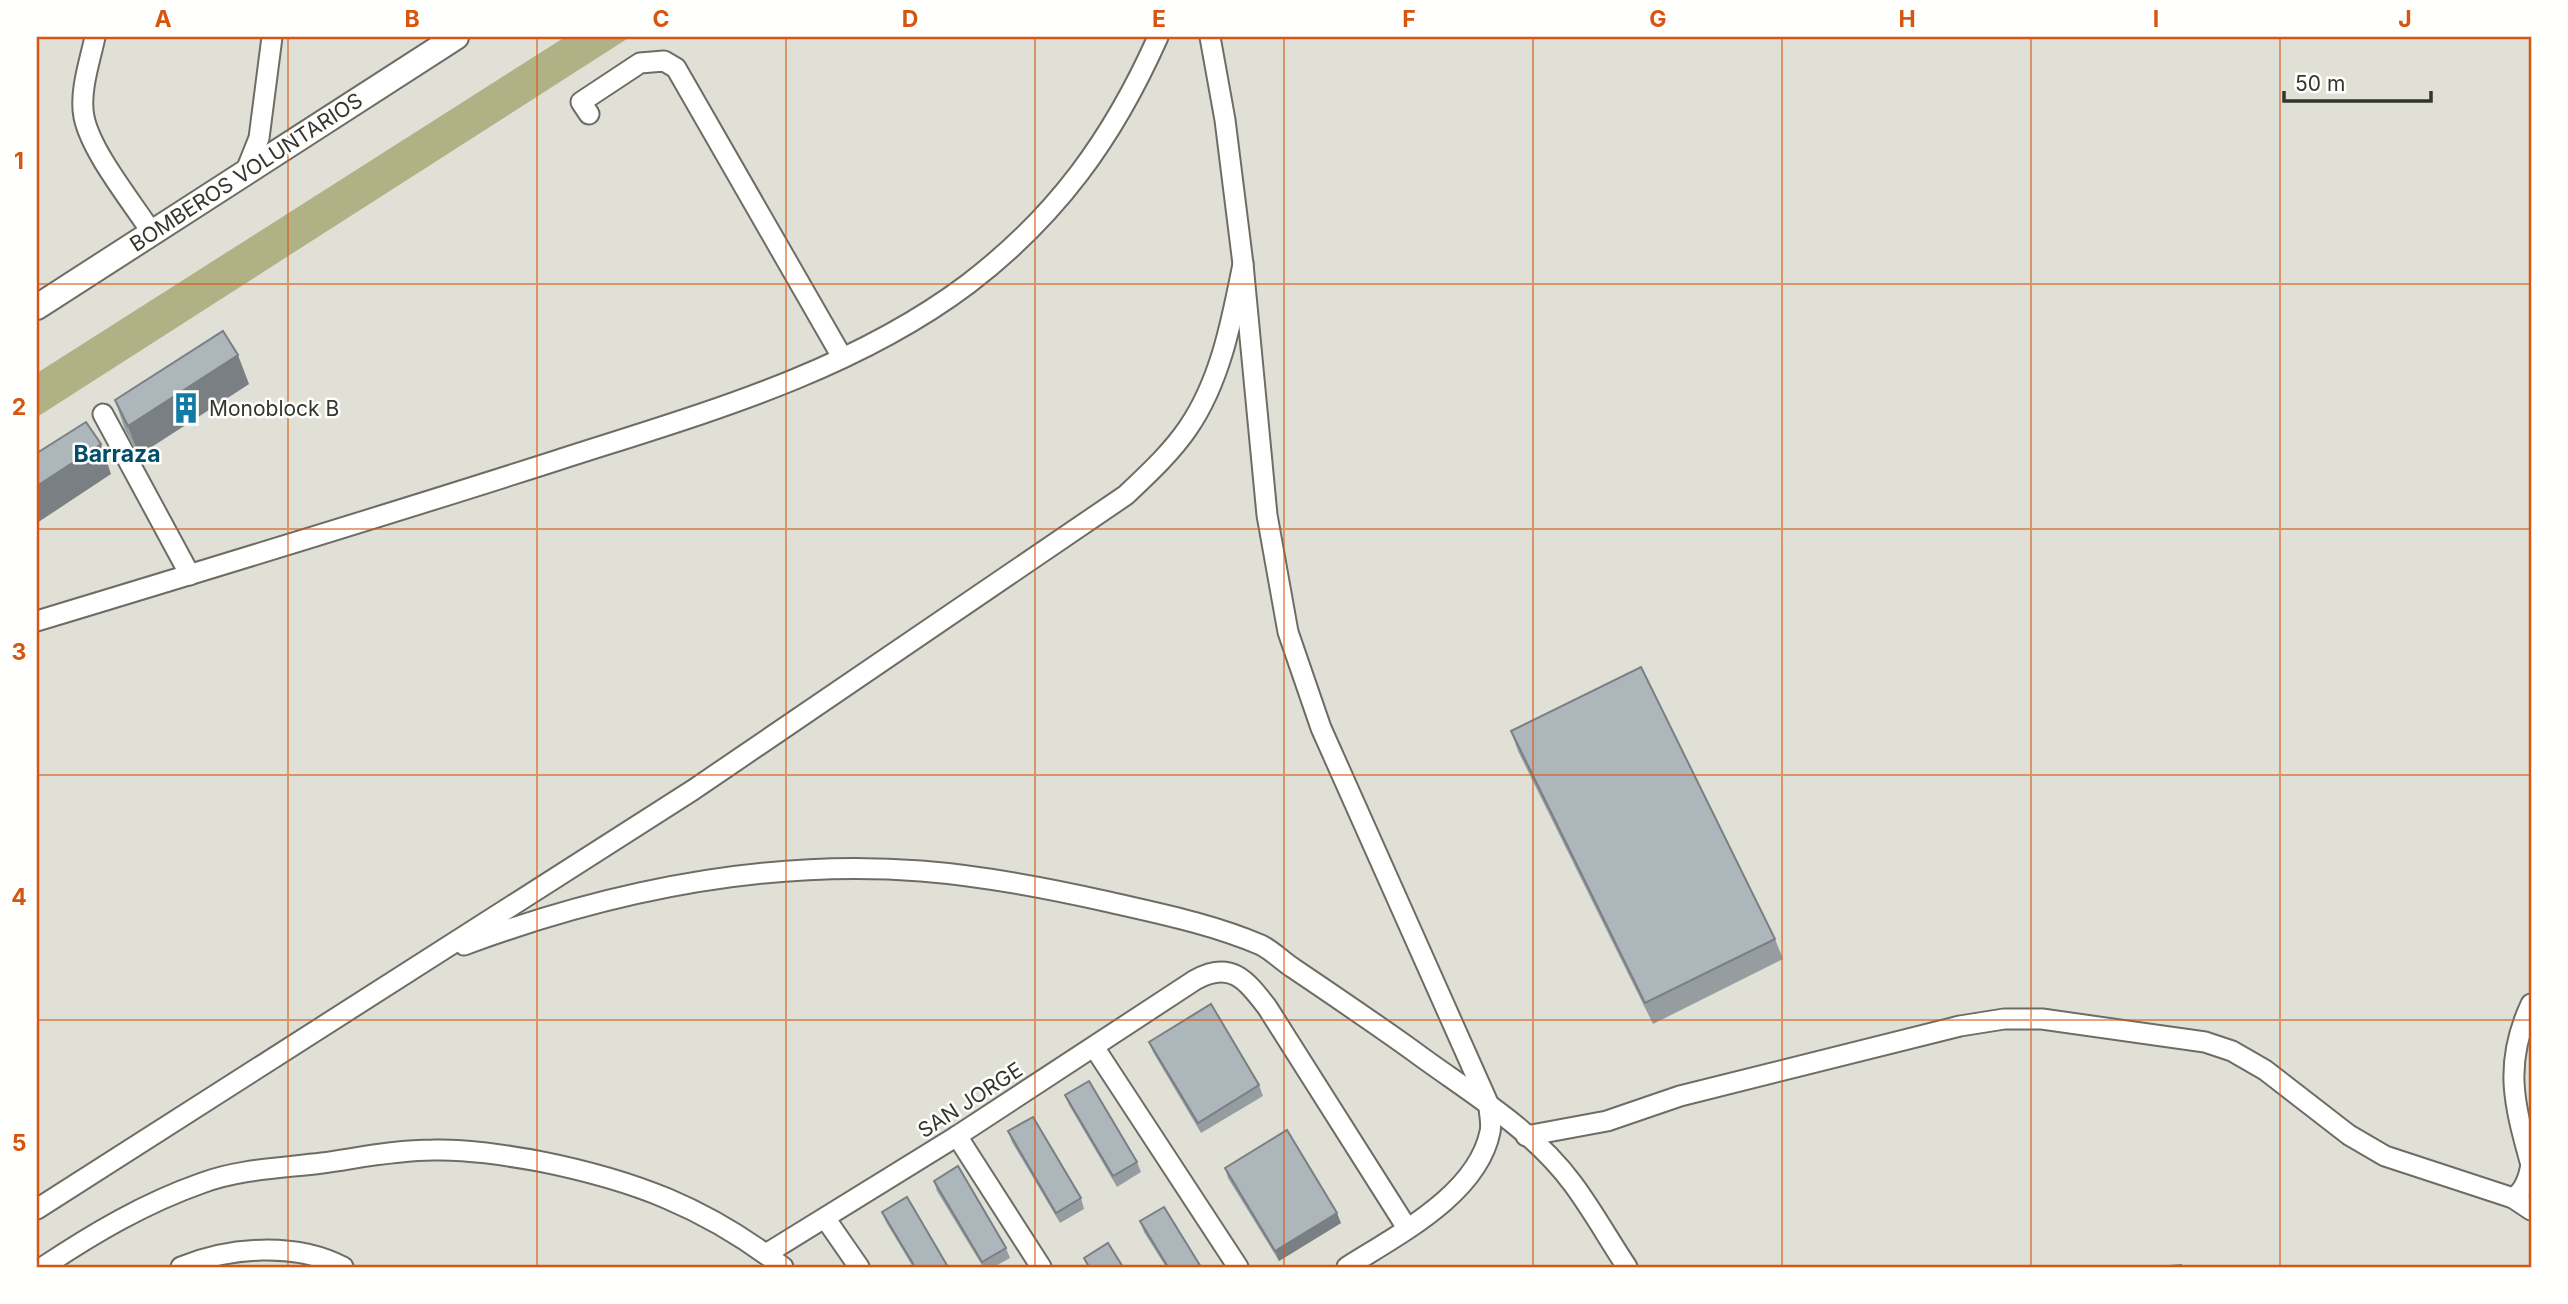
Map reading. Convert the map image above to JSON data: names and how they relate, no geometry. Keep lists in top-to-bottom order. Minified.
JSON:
{"streets":{"main road":["BOMBEROS VOLUNTARIOS"],"street":["SAN JORGE"]},"districts":["Barraza"],"places":{"building":["Monoblock B"]},"scale_bar":"50 m","grid":{"columns":["A","B","C","D","E","F","G","H","I","J"],"rows":["1","2","3","4","5"]}}
